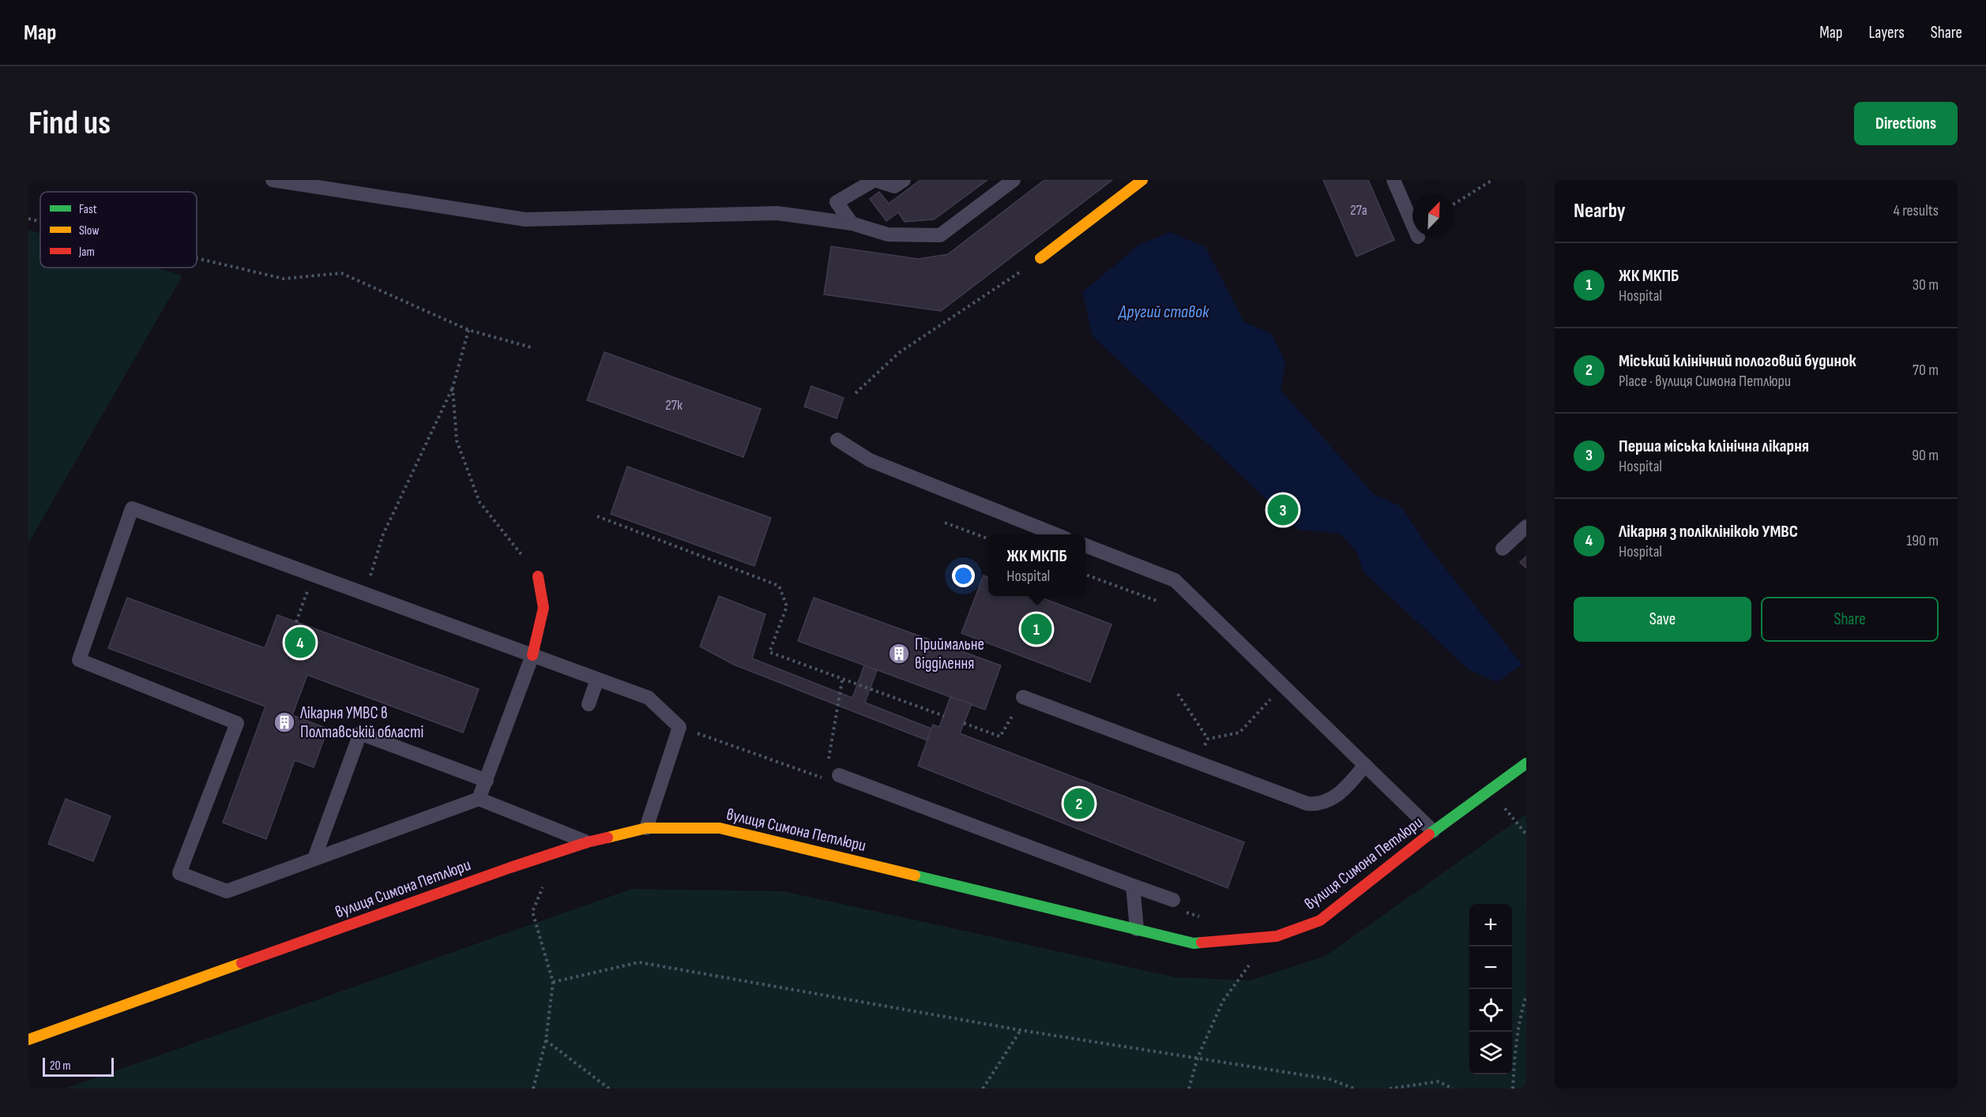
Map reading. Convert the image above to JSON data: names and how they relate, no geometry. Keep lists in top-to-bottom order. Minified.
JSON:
{"streets":{"street":["вулиця Симона Петлюри"]},"water":["Другий ставок"],"places":{"building":["Приймальне відділення","Лікарня УМВС в Полтавській області"]},"house_numbers":["27а","27к"],"legend":["Fast","Slow","Jam"],"scale_bar":"20 m","north":"top right","page":{"header":"Map","nav":["Map","Layers","Share"],"buttons":["Directions",["Save","Share"]],"title":"Find us","heading":["Nearby","4 results"],"list":[{"mark":"1","name":"ЖК МКПБ","note":"Hospital","value":"30 m"},{"mark":"2","name":"Міський клінічний пологовий будинок","note":"Place · вулиця Симона Петлюри","value":"70 m"},{"mark":"3","name":"Перша міська клінічна лікарня","note":"Hospital","value":"90 m"},{"mark":"4","name":"Лікарня з поліклінікою УМВС","note":"Hospital","value":"190 m"}],"pins":["3","1","4","2"],"popup":["ЖК МКПБ","Hospital"],"map_buttons":["+","−"],"scale":"20 m"}}
